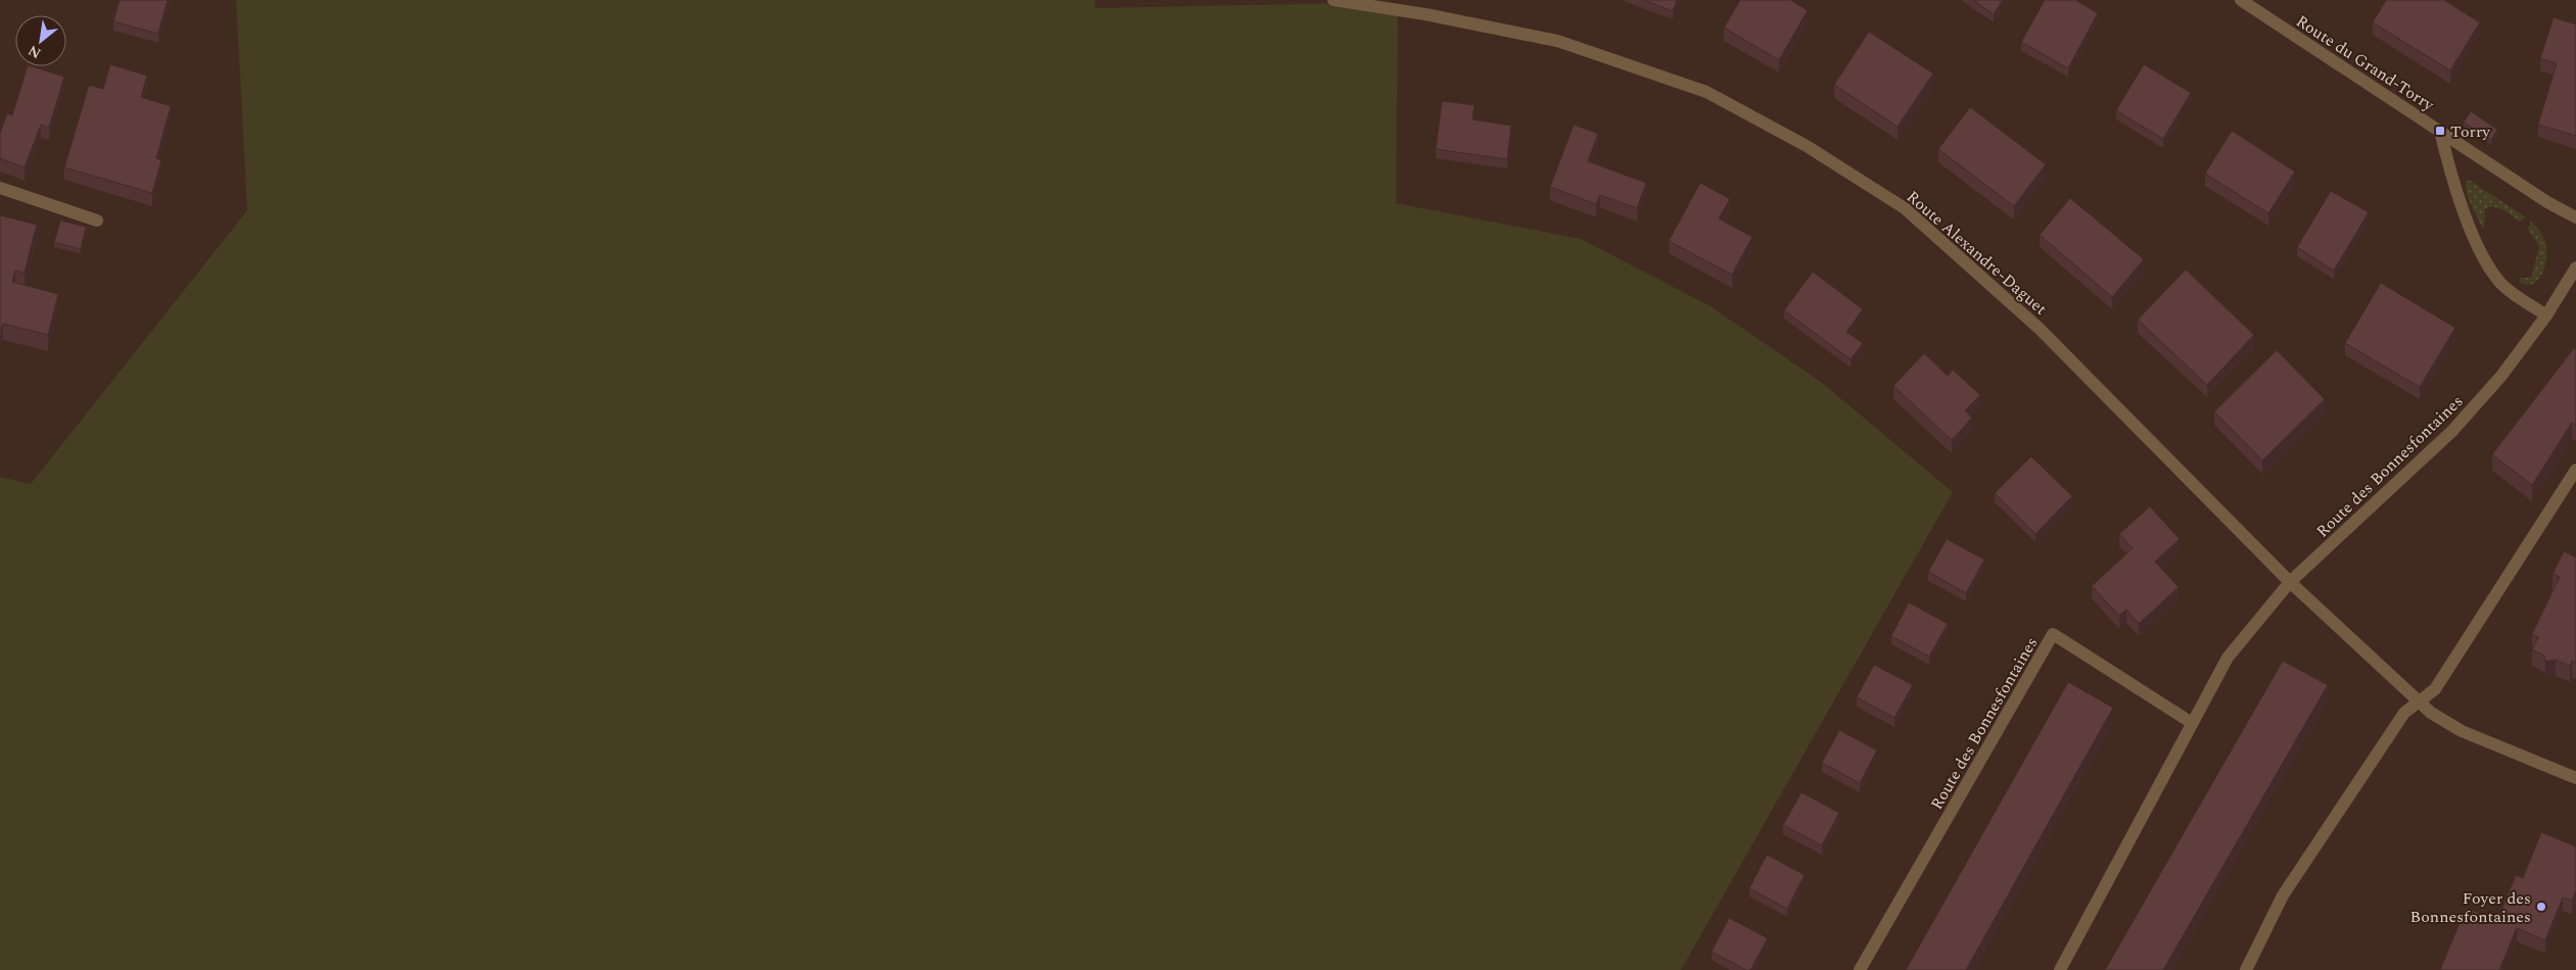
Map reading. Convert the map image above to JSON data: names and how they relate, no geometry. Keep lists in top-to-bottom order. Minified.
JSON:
{"streets":{"street":["Route du Grand-Torry","Route Alexandre-Daguet","Route des Bonnesfontaines"]},"crossings":[["Route Alexandre-Daguet","Route des Bonnesfontaines"]],"places":{"transit":["Torry"],"other":["Foyer des Bonnesfontaines"]},"north":"bottom left"}
